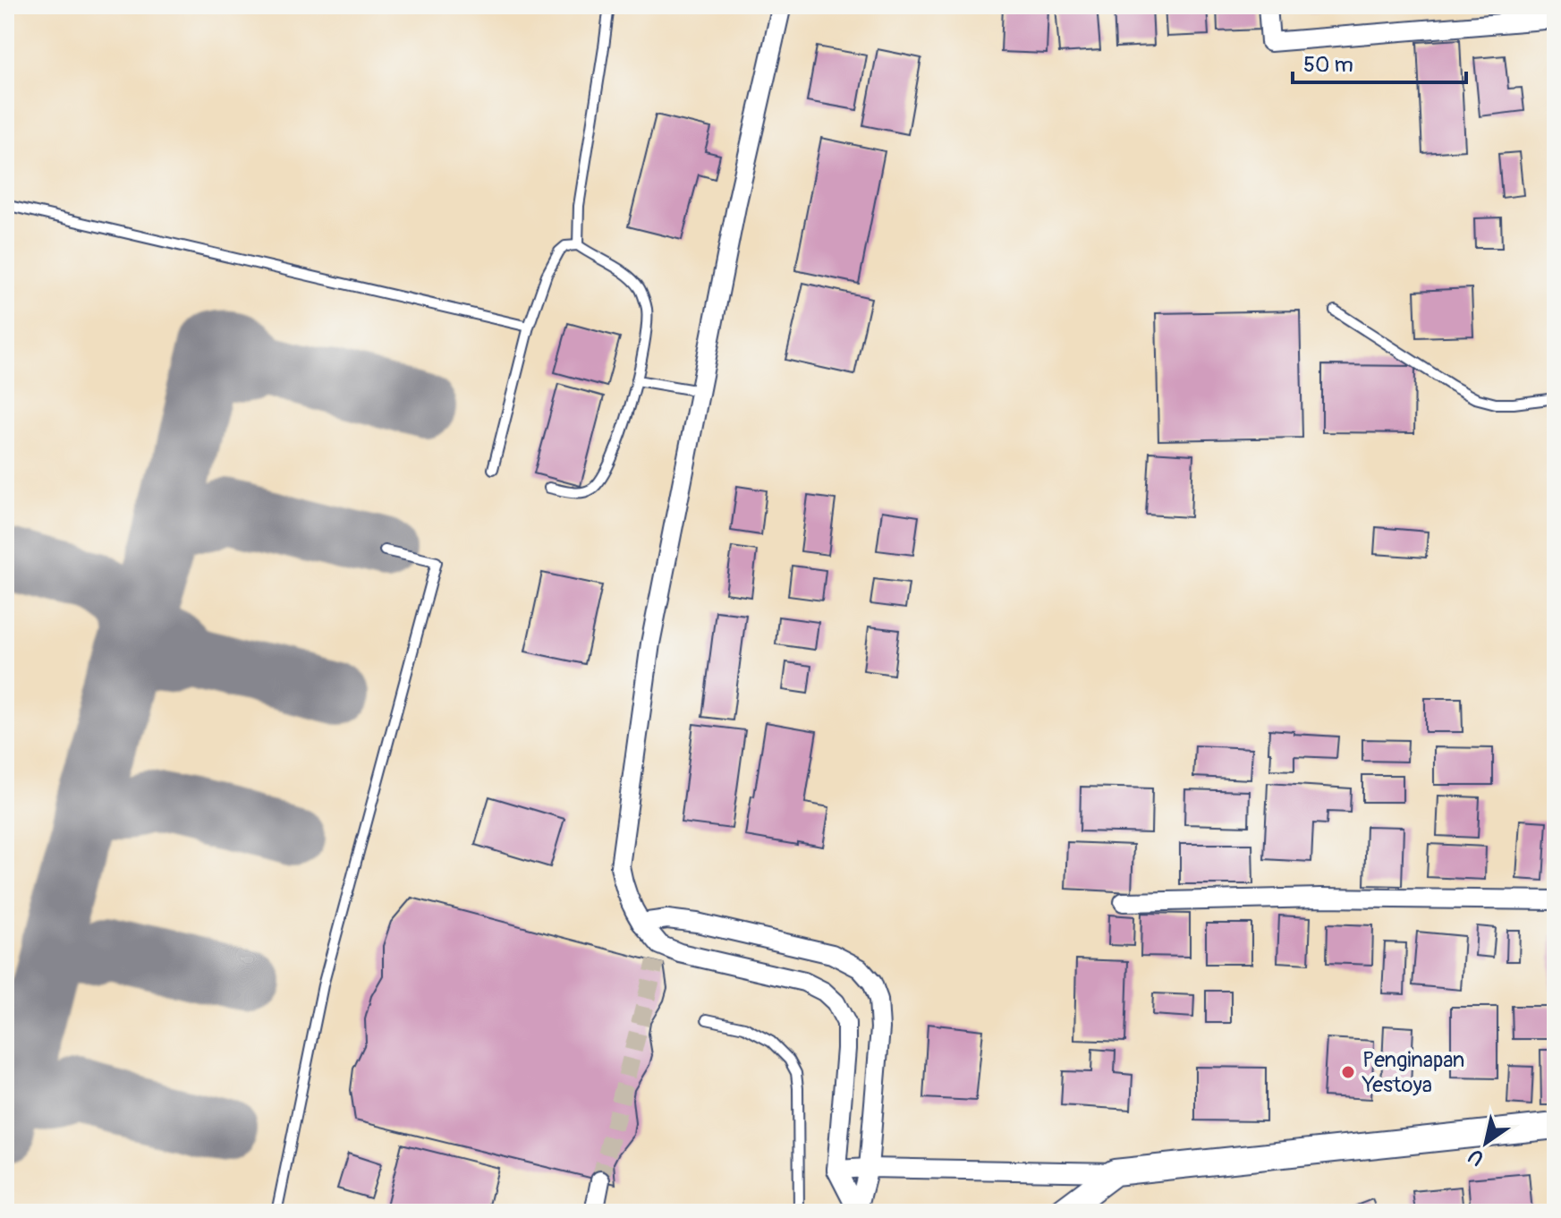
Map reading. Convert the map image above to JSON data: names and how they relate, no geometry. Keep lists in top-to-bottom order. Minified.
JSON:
{"places":["Penginapan Yestoya"],"scale_bar":"50 m","north":"bottom left"}
